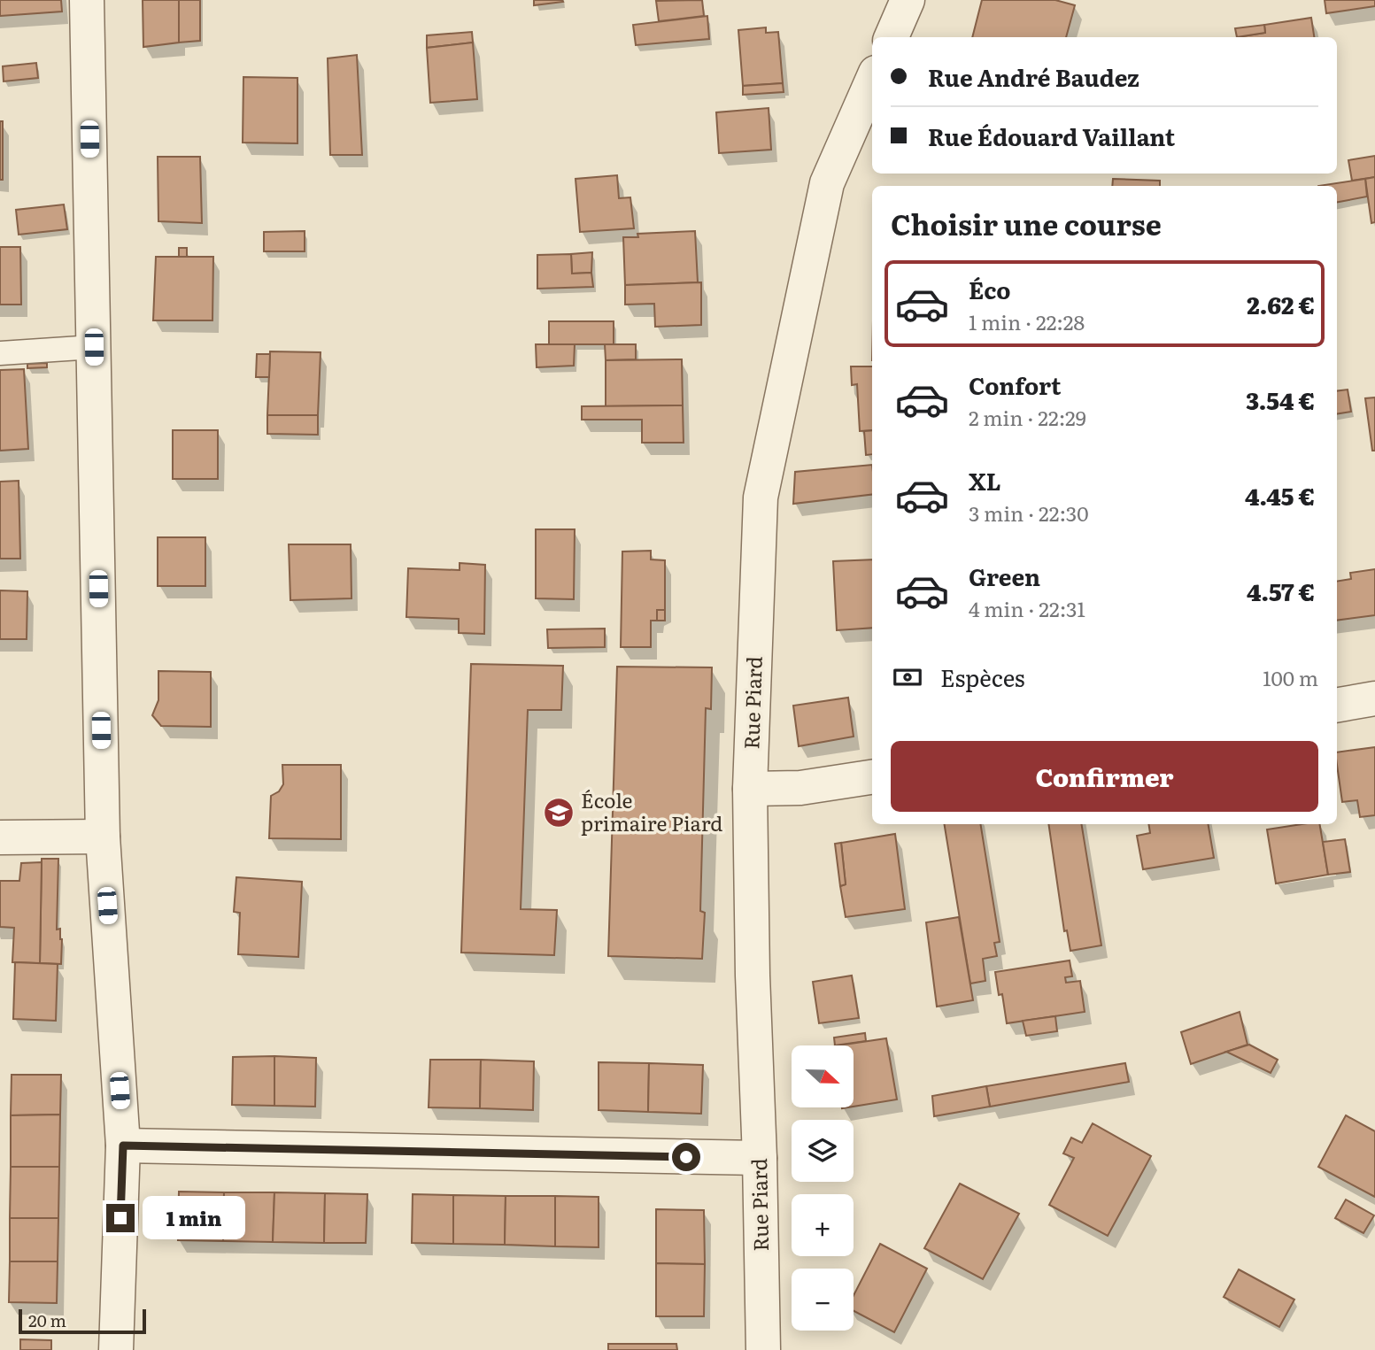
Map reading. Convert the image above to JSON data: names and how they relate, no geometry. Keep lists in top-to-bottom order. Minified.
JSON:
{"streets":{"street":["Rue Piard"]},"places":{"school or university":["École primaire Piard"]},"scale_bar":"20 m","north":"right","page":{"banner":["Rue André Baudez","Rue Édouard Vaillant"],"heading":"Choisir une course","list":[{"name":"Éco","note":"1 min · 22:28","value":"2.62 €"},{"name":"Confort","note":"2 min · 22:29","value":"3.54 €"},{"name":"XL","note":"3 min · 22:30","value":"4.45 €"},{"name":"Green","note":"4 min · 22:31","value":"4.57 €"}],"pay":["Espèces","100 m"],"buttons":"Confirmer","map_buttons":["+","−"],"bubble":"1 min","scale":"20 m"}}
